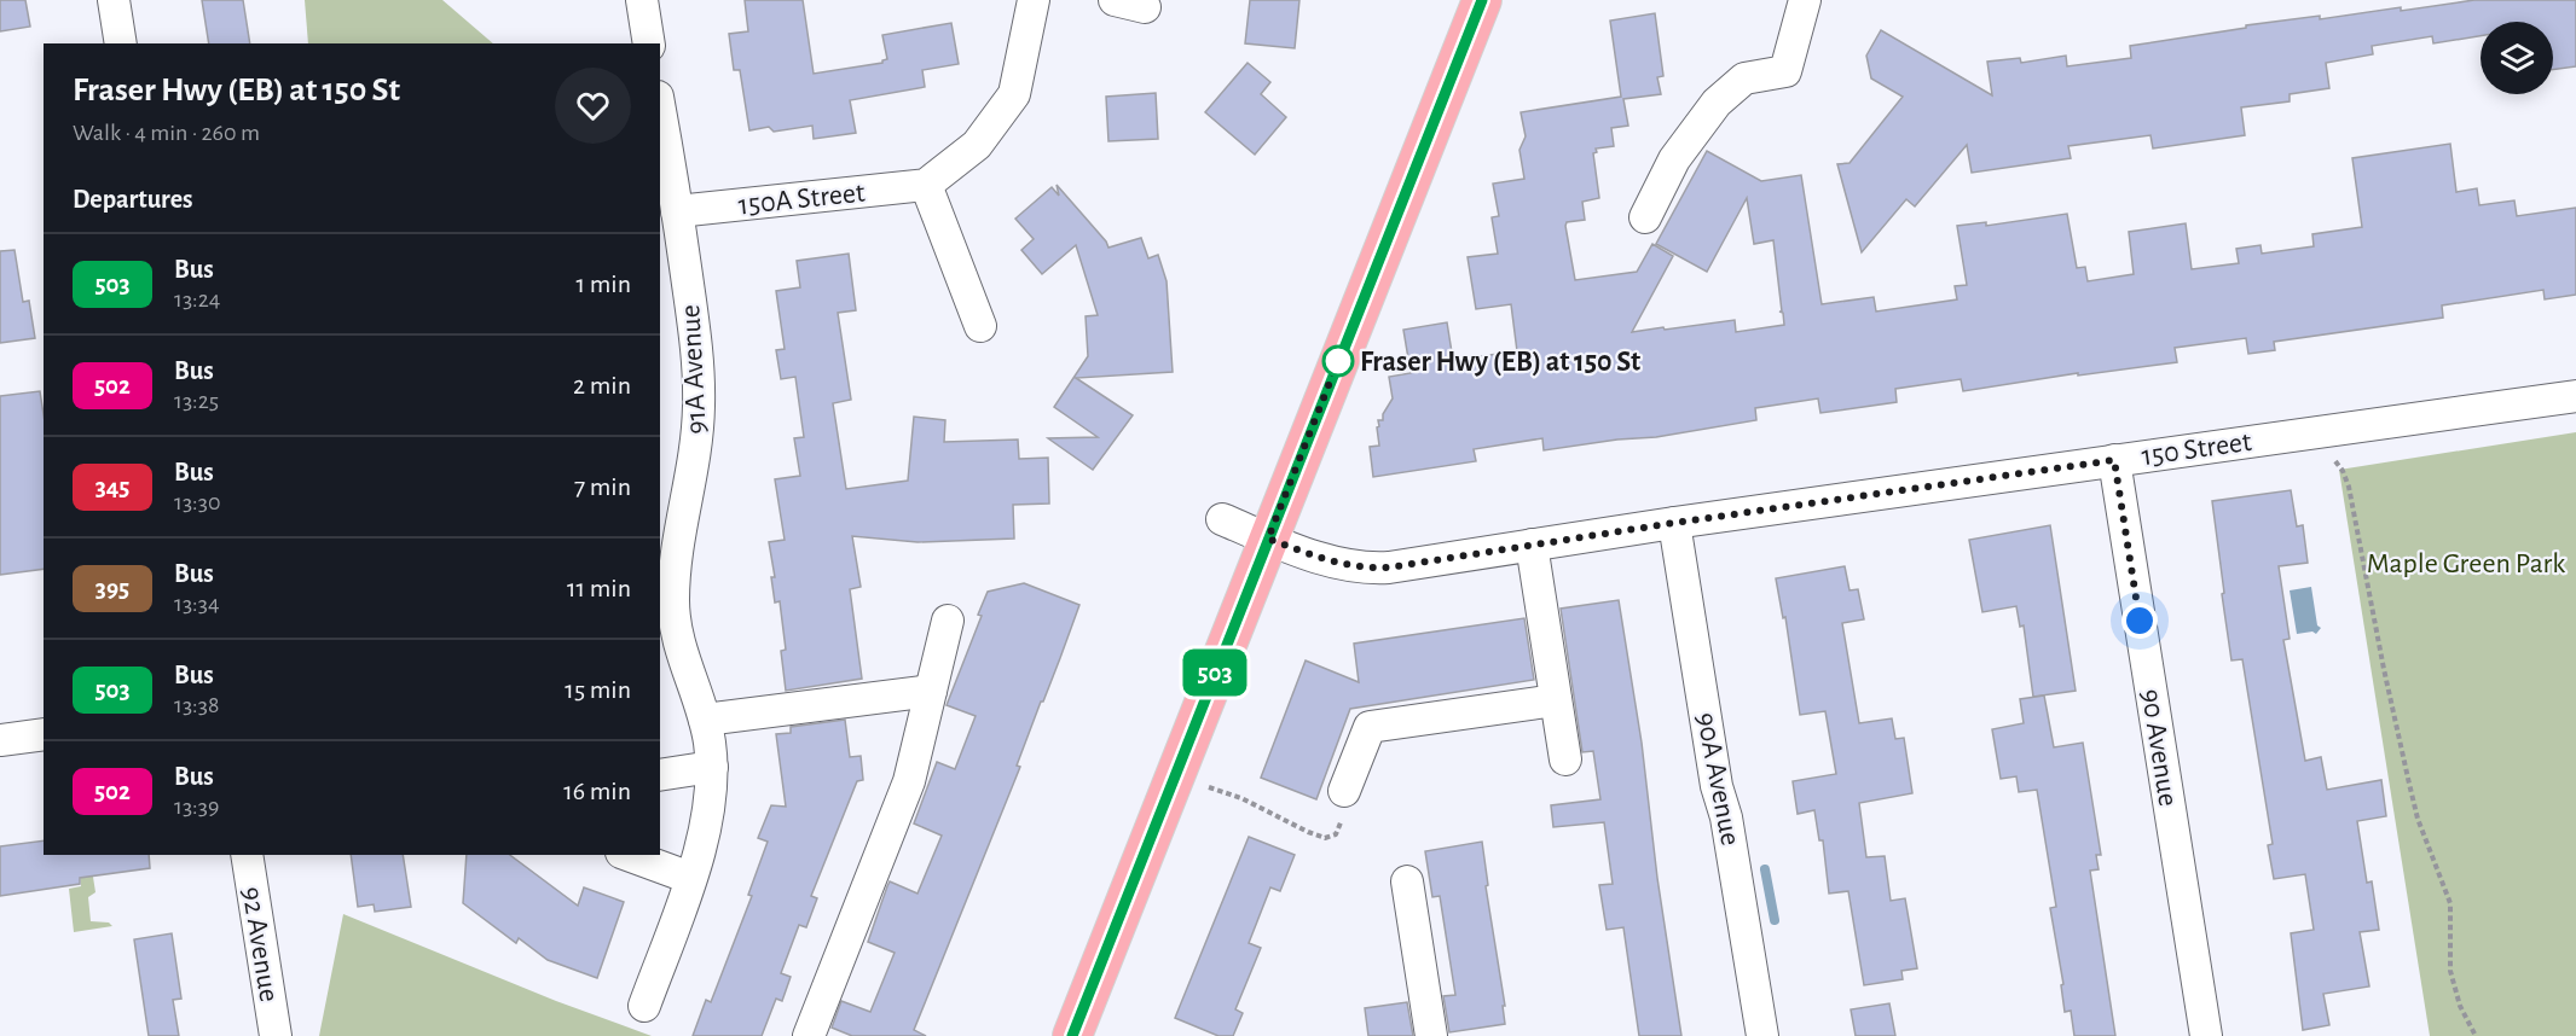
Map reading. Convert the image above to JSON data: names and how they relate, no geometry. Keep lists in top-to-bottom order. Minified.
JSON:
{"streets":{"street":["150A Street","91A Avenue","150 Street","90 Avenue","90A Avenue","92 Avenue"]},"crossings":[["150A Street","91A Avenue"],["150 Street","90 Avenue"],["150 Street","90A Avenue"]],"parks":["Maple Green Park"],"places":["Fraser Hwy (EB) at 150 St"],"lines":["bus line 503"],"page":{"on_map":"503","heading":[["Fraser Hwy (EB) at 150 St","Walk · 4 min · 260 m"],"Departures"],"list":[{"mark":"503","name":"Bus","note":"13:24","value":"1 min"},{"mark":"502","name":"Bus","note":"13:25","value":"2 min"},{"mark":"345","name":"Bus","note":"13:30","value":"7 min"},{"mark":"395","name":"Bus","note":"13:34","value":"11 min"},{"mark":"503","name":"Bus","note":"13:38","value":"15 min"},{"mark":"502","name":"Bus","note":"13:39","value":"16 min"}]}}
